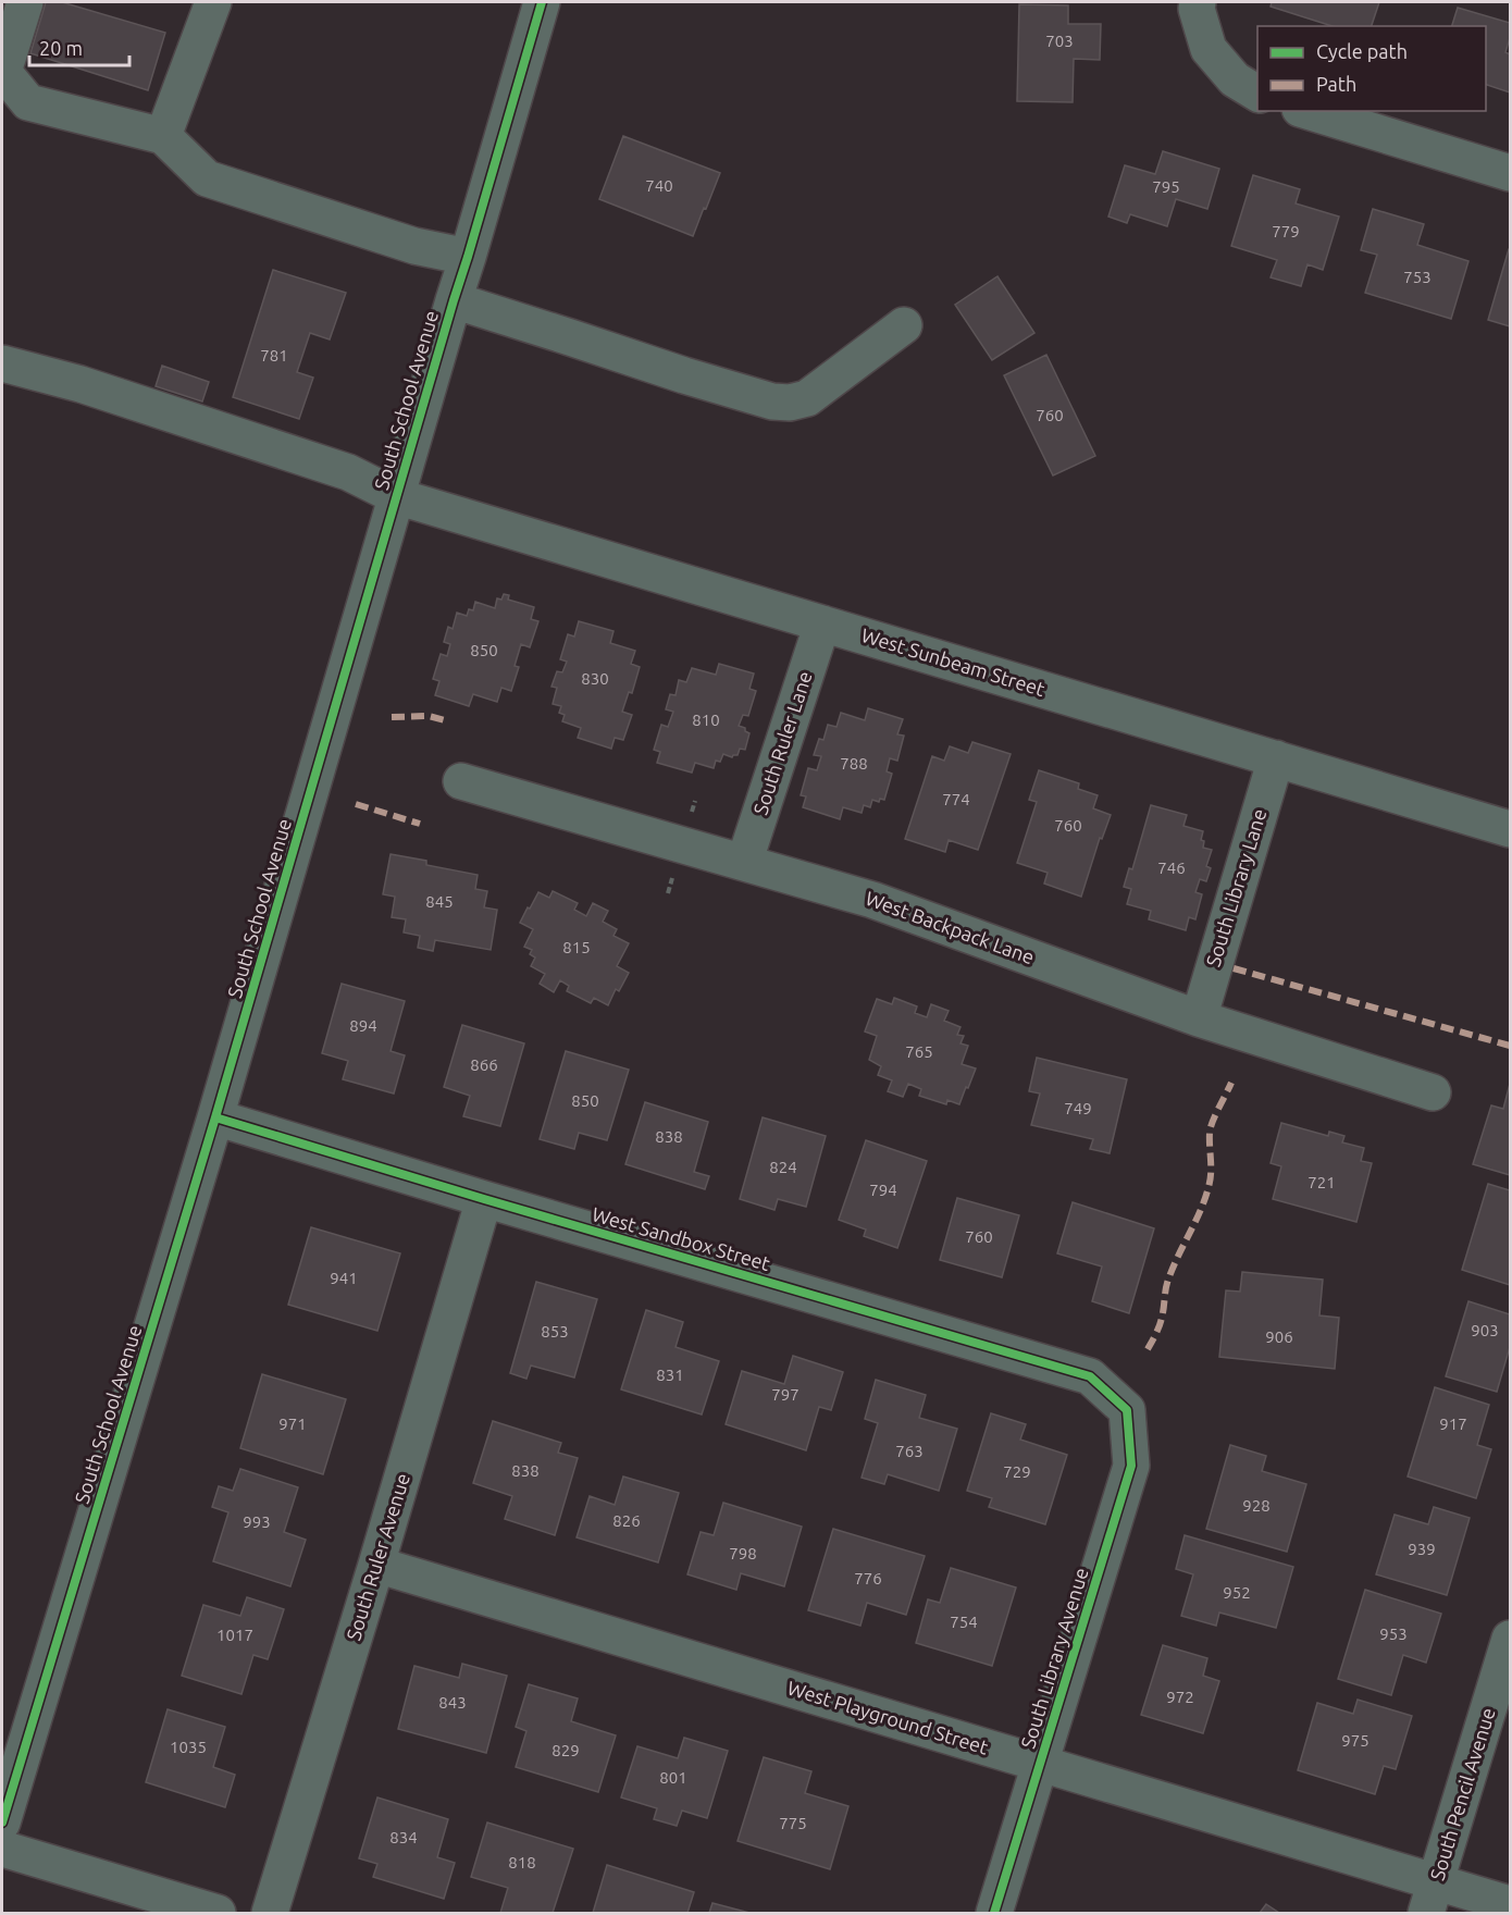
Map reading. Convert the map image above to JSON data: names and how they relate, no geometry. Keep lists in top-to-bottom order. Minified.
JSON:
{"streets":{"street":["South School Avenue","West Sunbeam Street","South Ruler Lane","South Library Lane","West Backpack Lane","West Sandbox Street","South Ruler Avenue","South Library Avenue","West Playground Street","South Pencil Avenue"]},"crossings":[["South School Avenue","West Sunbeam Street"],["South School Avenue","West Sandbox Street"],["West Sunbeam Street","South Ruler Lane"],["West Sunbeam Street","South Library Lane"],["South Ruler Lane","West Backpack Lane"],["South Library Lane","West Backpack Lane"],["West Sandbox Street","South Ruler Avenue"],["West Sandbox Street","South Library Avenue"],["South Ruler Avenue","West Playground Street"],["South Library Avenue","West Playground Street"],["West Playground Street","South Pencil Avenue"]],"house_numbers":["703","740","795","779","753","781","760","850","830","810","788","774","760","746","845","815","894","765","866","850","749","838","824","721","794","760","941","903","853","906","831","797","971","917","763","838","729","928","826","993","939","798","776","952","754","953","1017","972","843","975","1035","829","801","775","834","818"],"legend":["Cycle path","Path"],"scale_bar":"20 m"}
